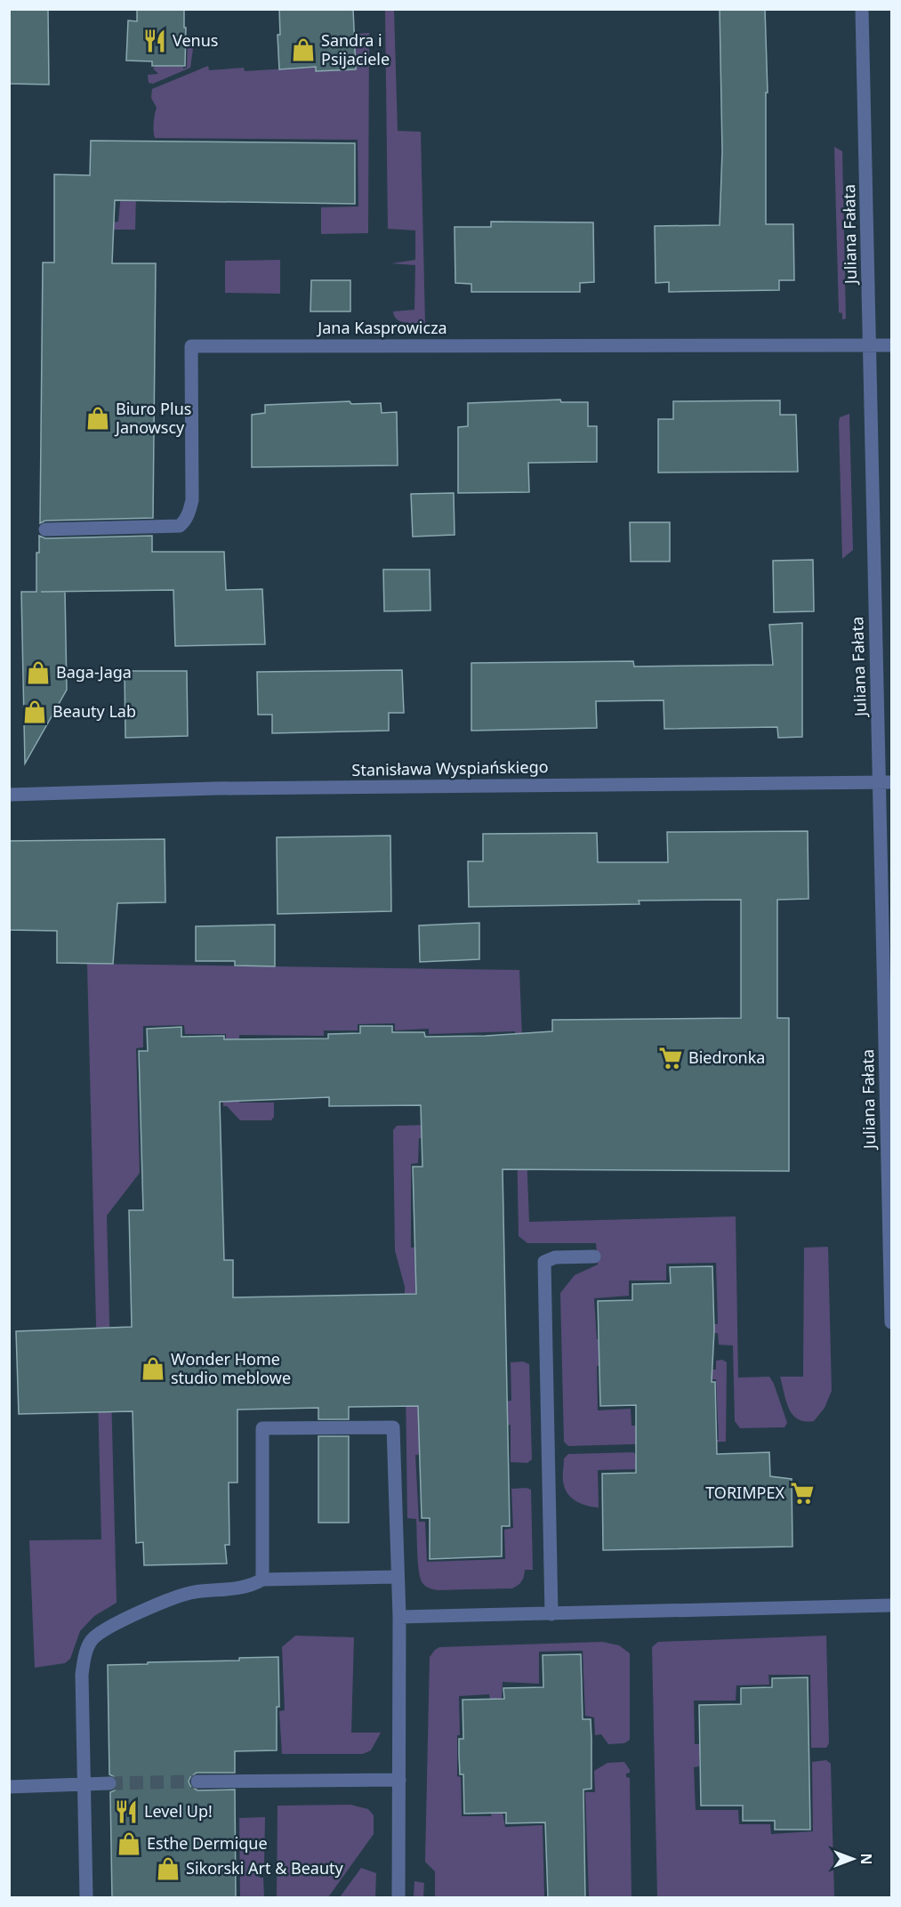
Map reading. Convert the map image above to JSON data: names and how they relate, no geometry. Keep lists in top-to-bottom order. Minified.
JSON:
{"streets":{"street":["Juliana Fałata","Jana Kasprowicza","Stanisława Wyspiańskiego"]},"crossings":[["Juliana Fałata","Jana Kasprowicza"],["Juliana Fałata","Stanisława Wyspiańskiego"]],"places":{"restaurant":["Venus","Level Up!"],"shop":["Sandra i Psijaciele","Biuro Plus Janowscy","Baga-Jaga","Beauty Lab","Wonder Home studio meblowe","Esthe Dermique","Sikorski Art & Beauty"],"supermarket":["Biedronka","TORIMPEX"]},"north":"right"}
